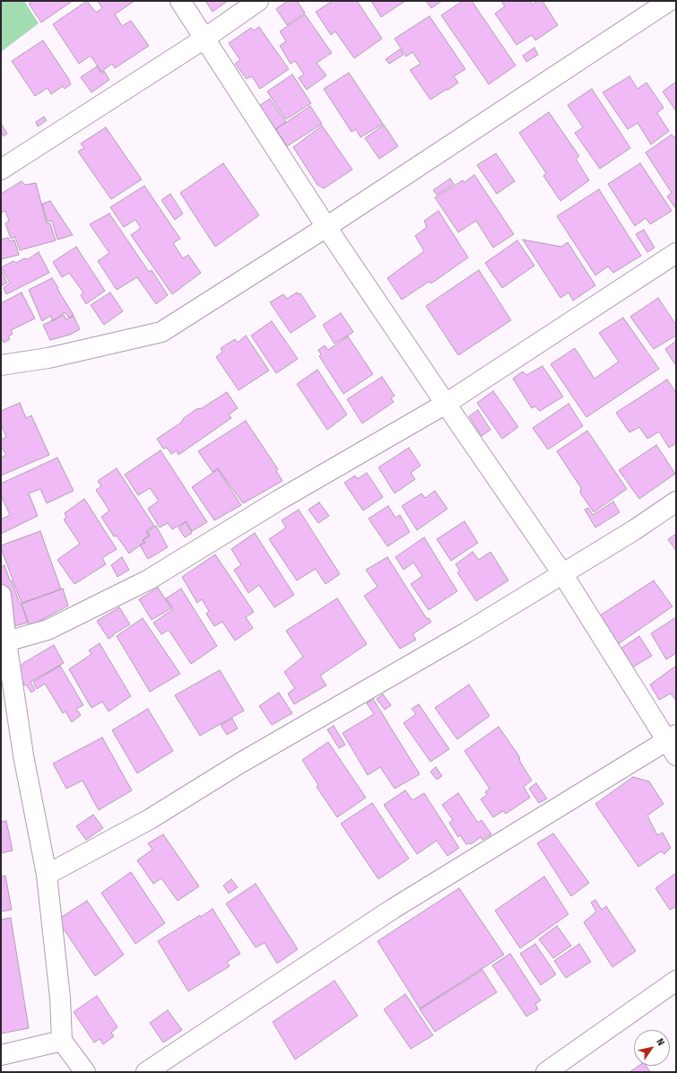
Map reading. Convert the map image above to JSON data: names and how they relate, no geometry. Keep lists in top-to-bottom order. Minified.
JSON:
{"north":"top right"}
